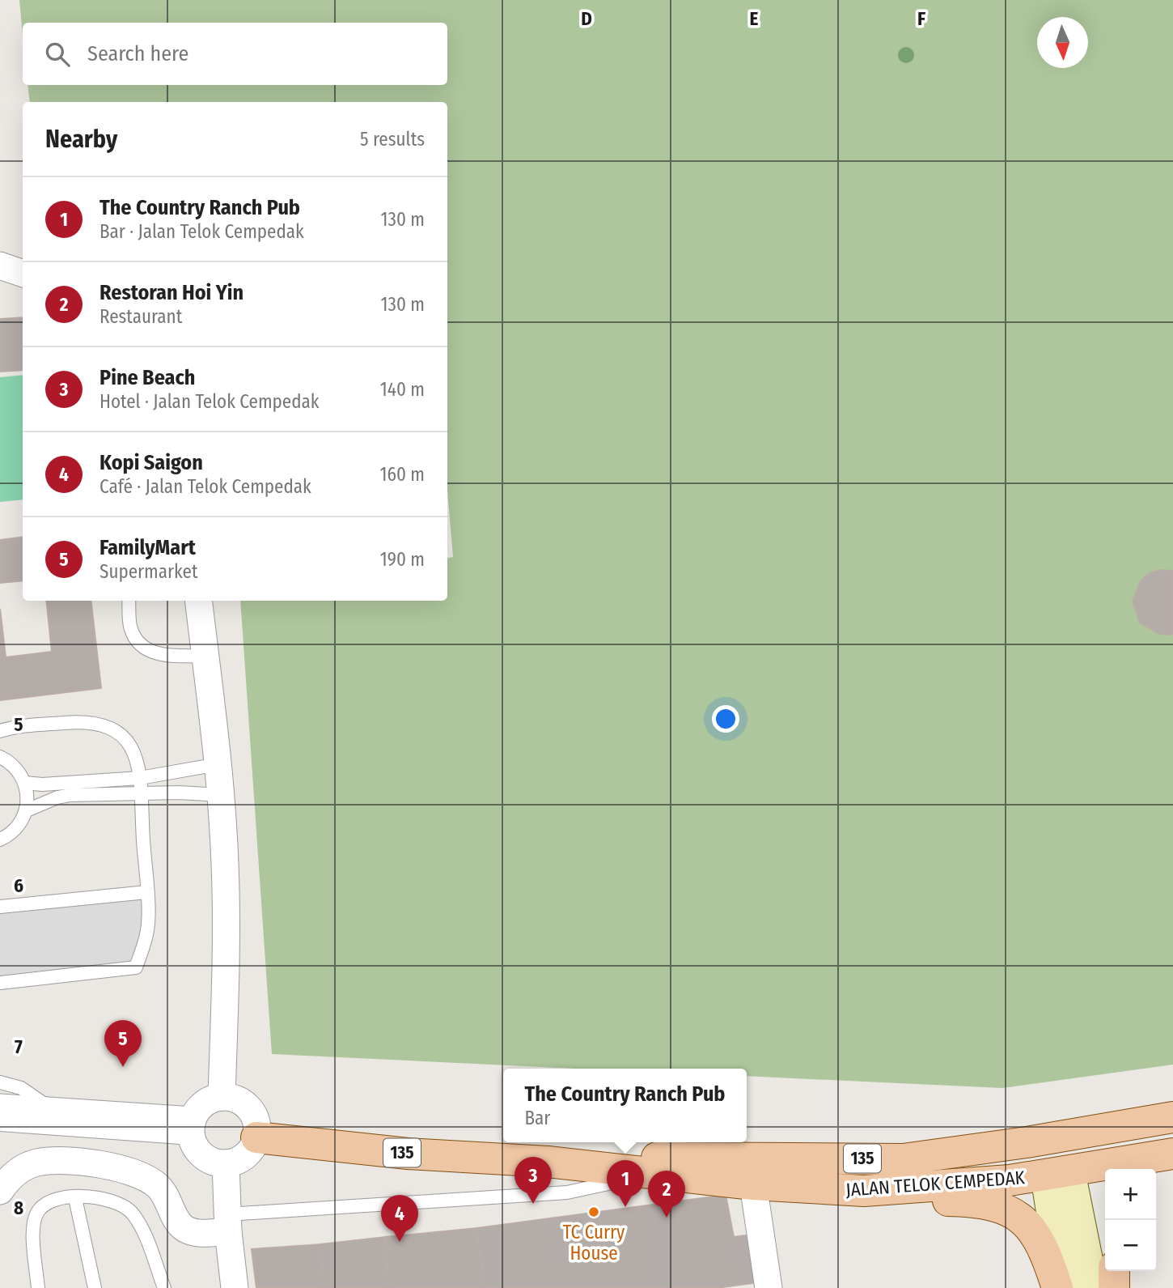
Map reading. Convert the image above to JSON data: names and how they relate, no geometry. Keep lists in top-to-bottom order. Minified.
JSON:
{"streets":{"main road":["135","JALAN TELOK CEMPEDAK"]},"crossings":[["135","JALAN TELOK CEMPEDAK"]],"places":["TC Curry House"],"north":"bottom","page":{"search":"Search here","heading":["Nearby","5 results"],"list":[{"mark":"1","name":"The Country Ranch Pub","note":"Bar · Jalan Telok Cempedak","value":"130 m"},{"mark":"2","name":"Restoran Hoi Yin","note":"Restaurant","value":"130 m"},{"mark":"3","name":"Pine Beach","note":"Hotel · Jalan Telok Cempedak","value":"140 m"},{"mark":"4","name":"Kopi Saigon","note":"Café · Jalan Telok Cempedak","value":"160 m"},{"mark":"5","name":"FamilyMart","note":"Supermarket","value":"190 m"}],"pins":["5","3","1","2","4"],"popup":["The Country Ranch Pub","Bar"],"map_buttons":["+","−"]},"grid":{"columns":["D","E","F"],"rows":["5","6","7","8"]}}
